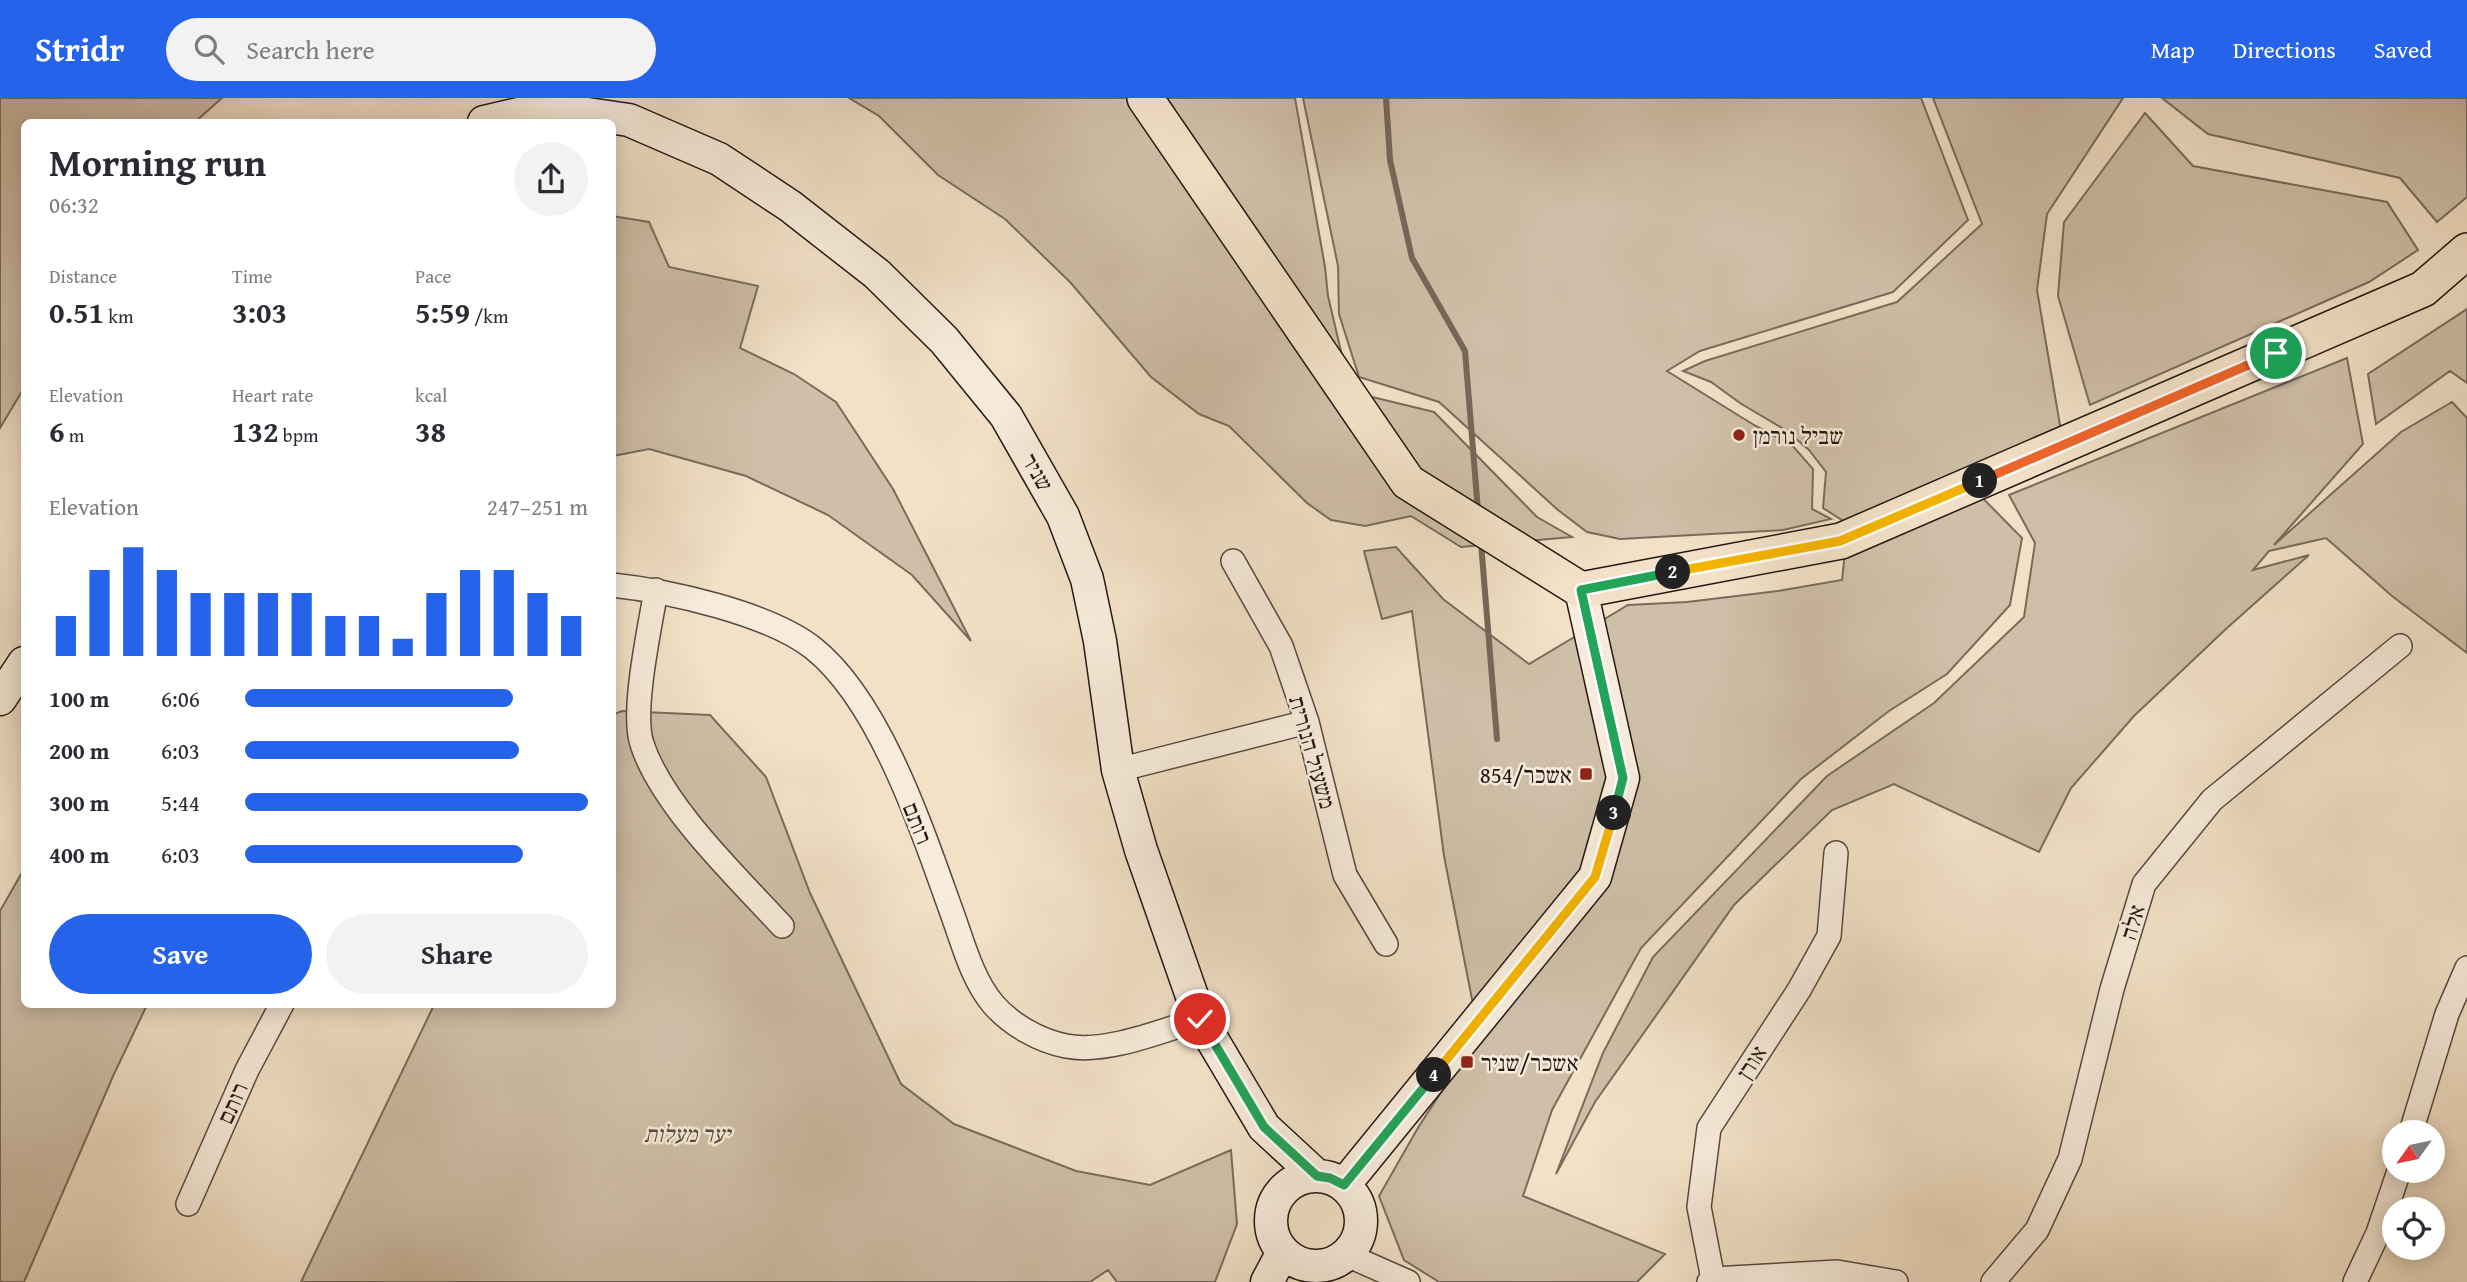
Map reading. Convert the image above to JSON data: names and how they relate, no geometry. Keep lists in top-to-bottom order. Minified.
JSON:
{"streets":{"street":["שניר","משעול הנורית","רותם","אלה","אורן"]},"crossings":[["שניר","רותם"]],"parks":["יער מעלות"],"places":{"other":["שביל נורמן"],"transit":["אשכר/854","אשכר/שניר"]},"north":"bottom left","page":{"header":"Stridr","search":"Search here","nav":["Map","Directions","Saved"],"heading":["Morning run","06:32"],"stats":[["Distance","0.51 km"],["Time","3:03"],["Pace","5:59 /km"],["Elevation","6 m"],["Heart rate","132 bpm"],["kcal","38"]],"pins":["1","2","3","4"],"chart":["Elevation","247–251 m"],"list":[{"name":"100 m","note":"6:06"},{"name":"200 m","note":"6:03"},{"name":"300 m","note":"5:44"},{"name":"400 m","note":"6:03"}],"buttons":["Save","Share"]}}
